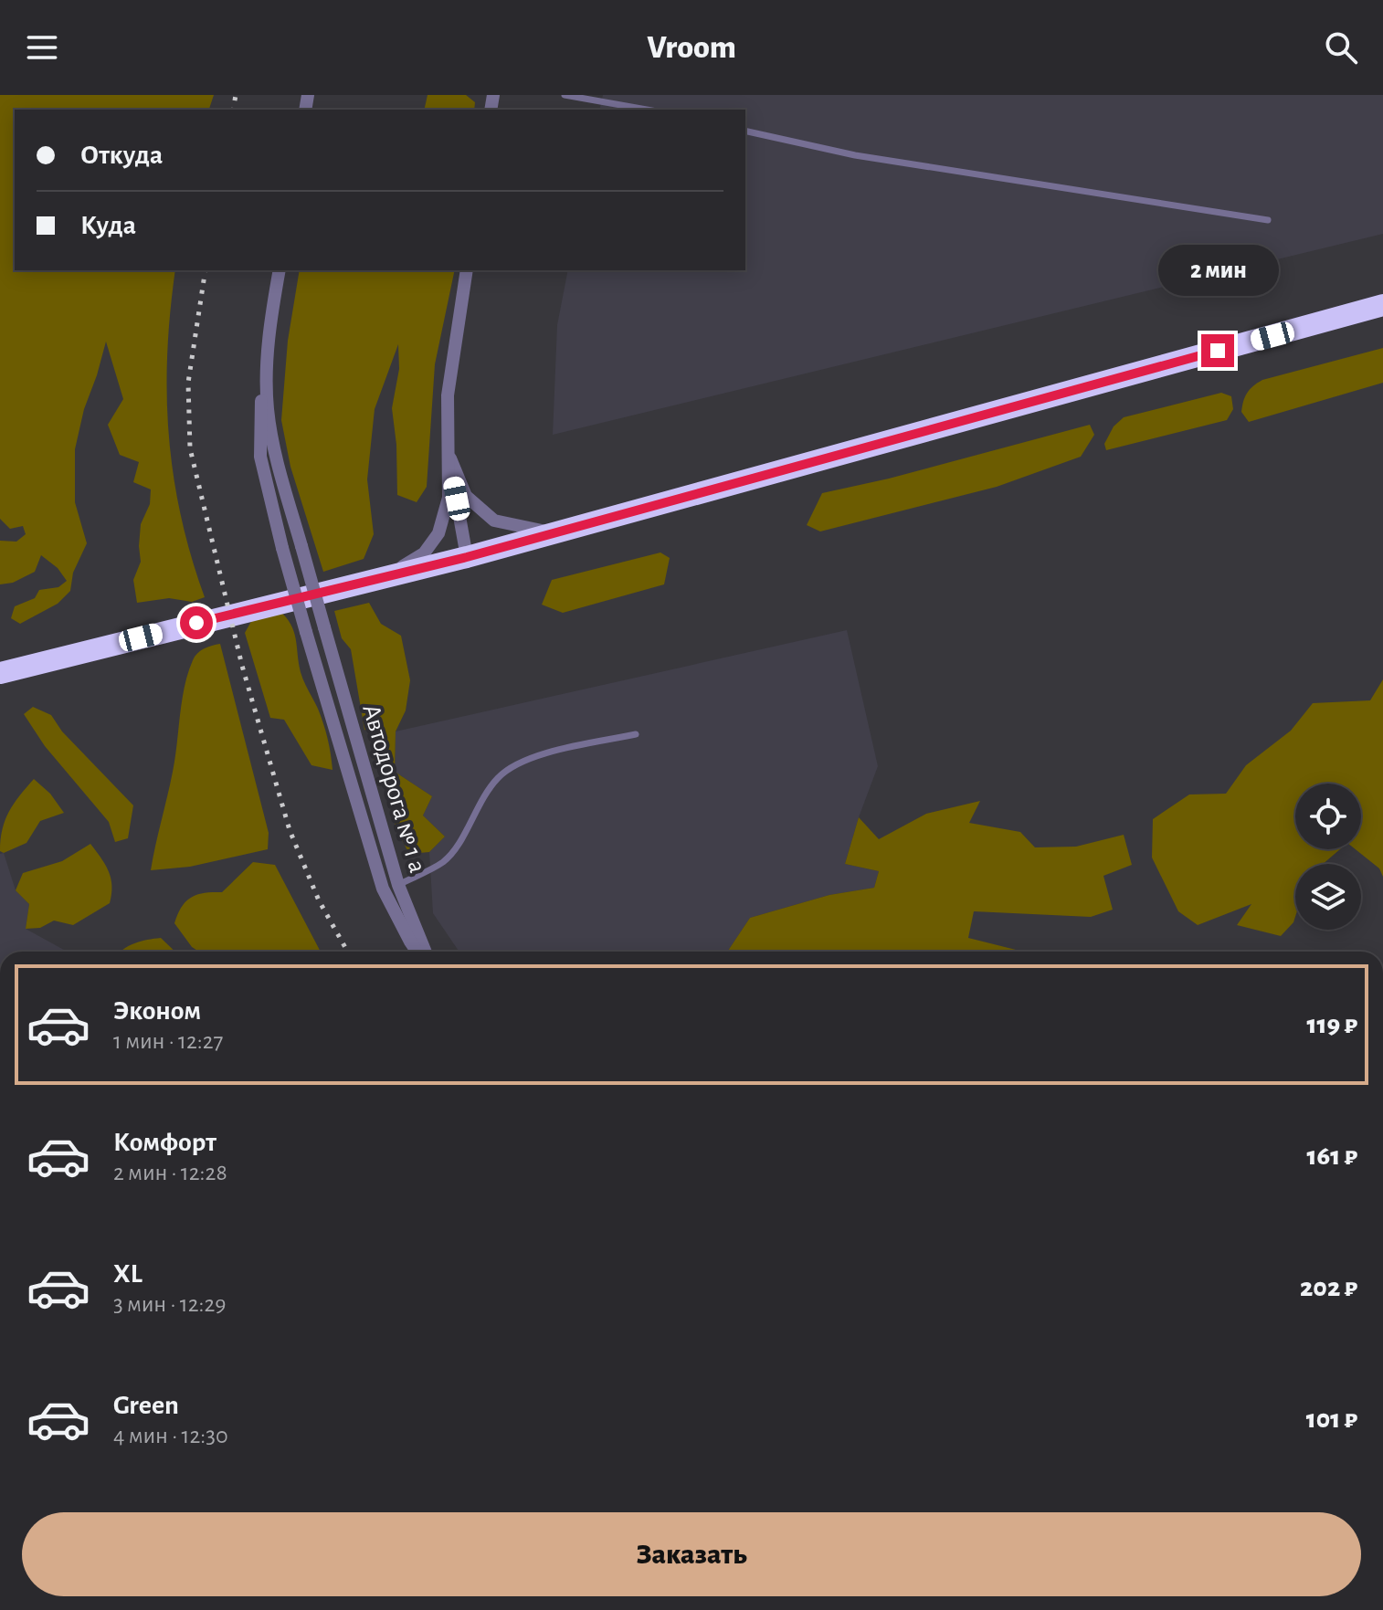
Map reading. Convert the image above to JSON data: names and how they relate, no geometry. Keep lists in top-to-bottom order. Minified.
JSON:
{"streets":{"street":["Автодорога № 1 а"]},"page":{"header":"Vroom","banner":["Откуда","Куда"],"bubble":"2 мин","list":[{"name":"Эконом","note":"1 мин · 12:27","value":"119 ₽"},{"name":"Комфорт","note":"2 мин · 12:28","value":"161 ₽"},{"name":"XL","note":"3 мин · 12:29","value":"202 ₽"},{"name":"Green","note":"4 мин · 12:30","value":"101 ₽"}],"buttons":"Заказать"}}
